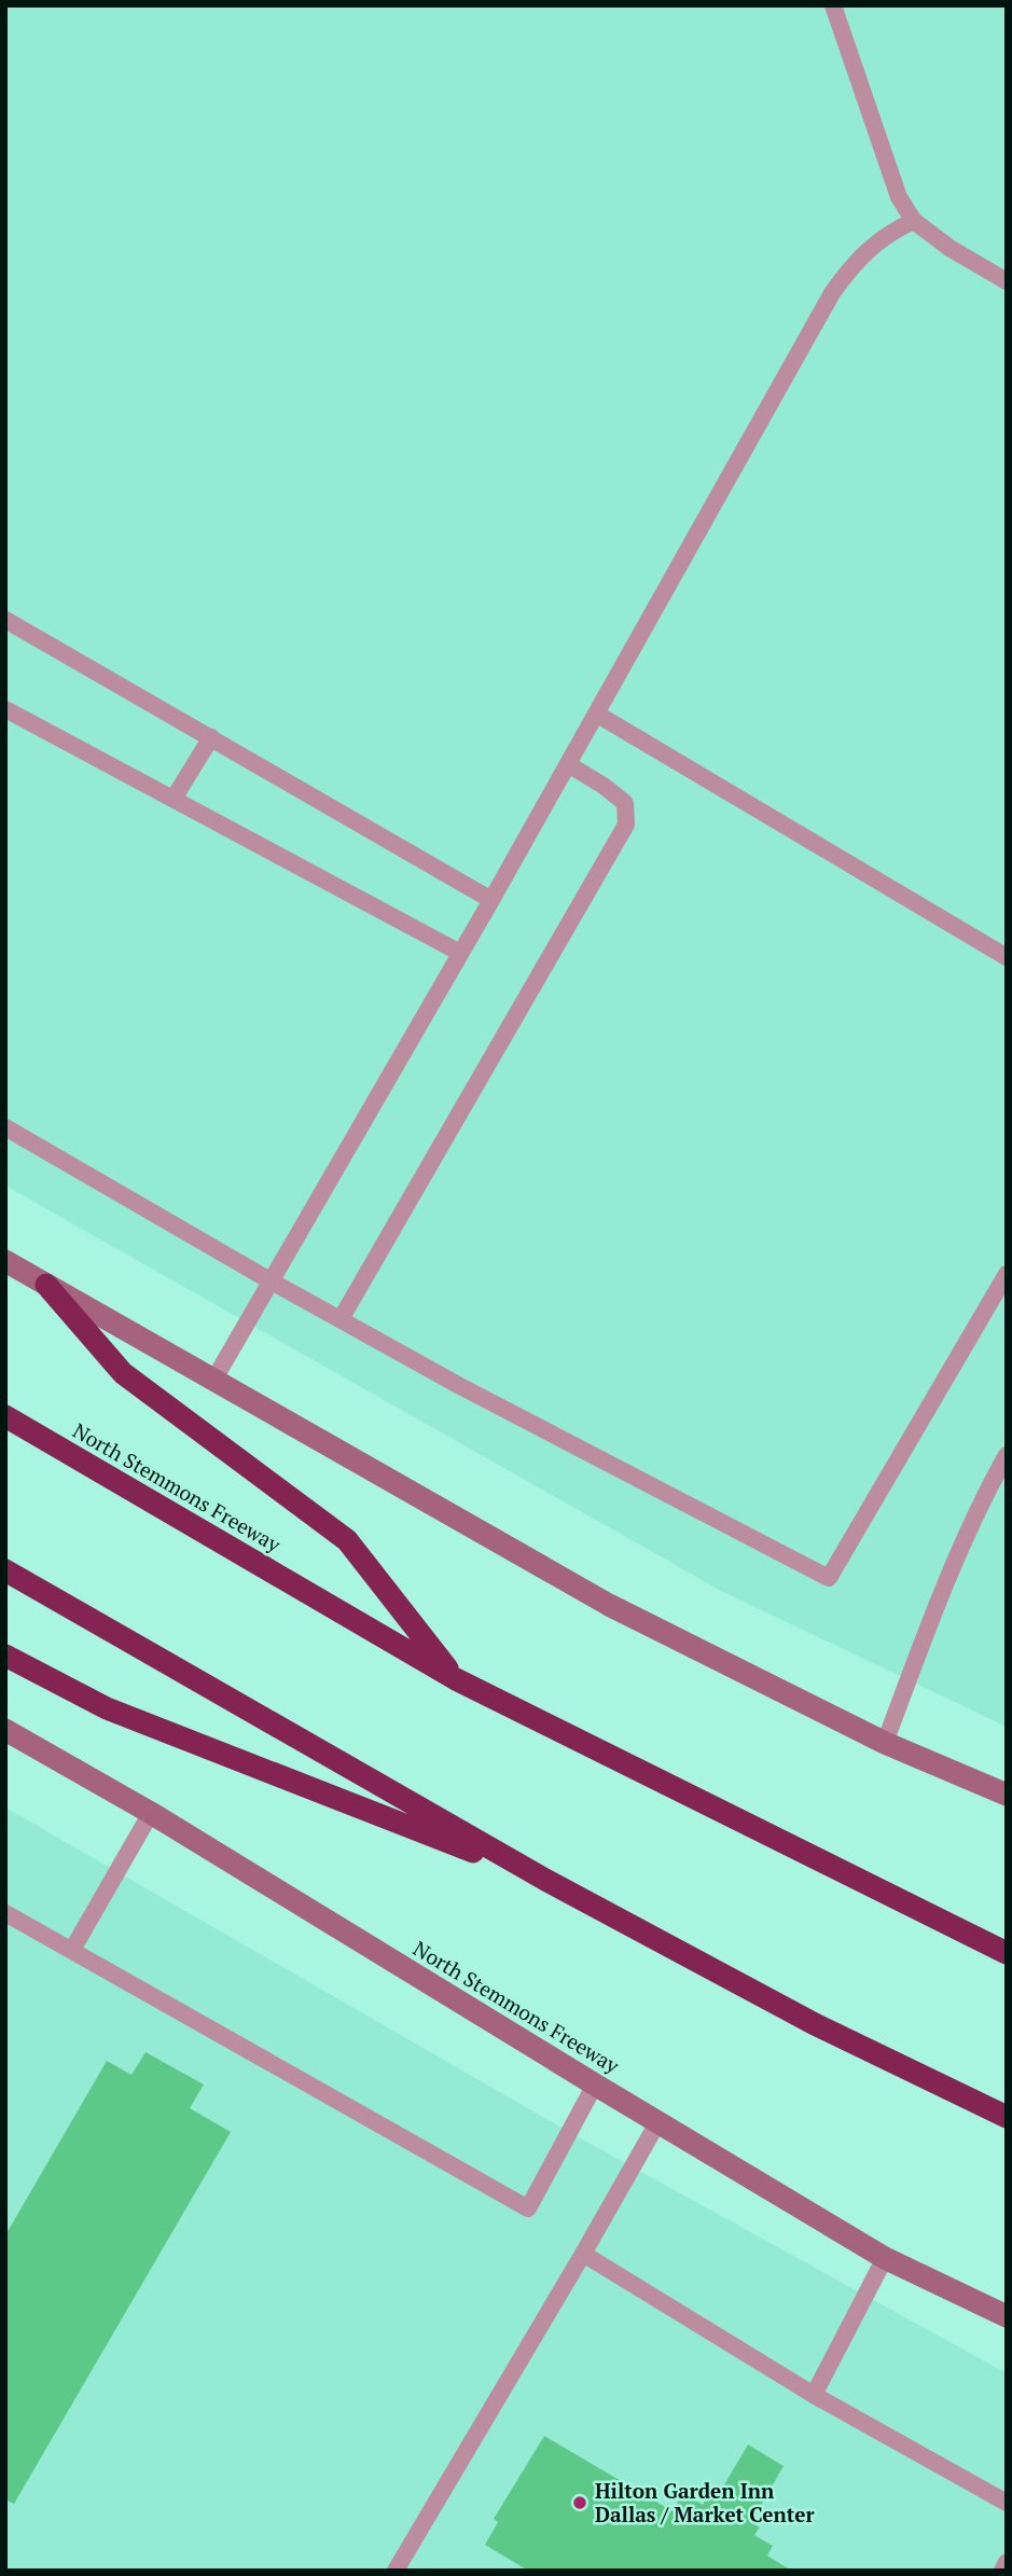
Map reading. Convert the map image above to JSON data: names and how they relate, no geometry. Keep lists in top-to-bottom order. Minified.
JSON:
{"streets":{"highway":["North Stemmons Freeway"]},"places":["Hilton Garden Inn Dallas / Market Center"]}
